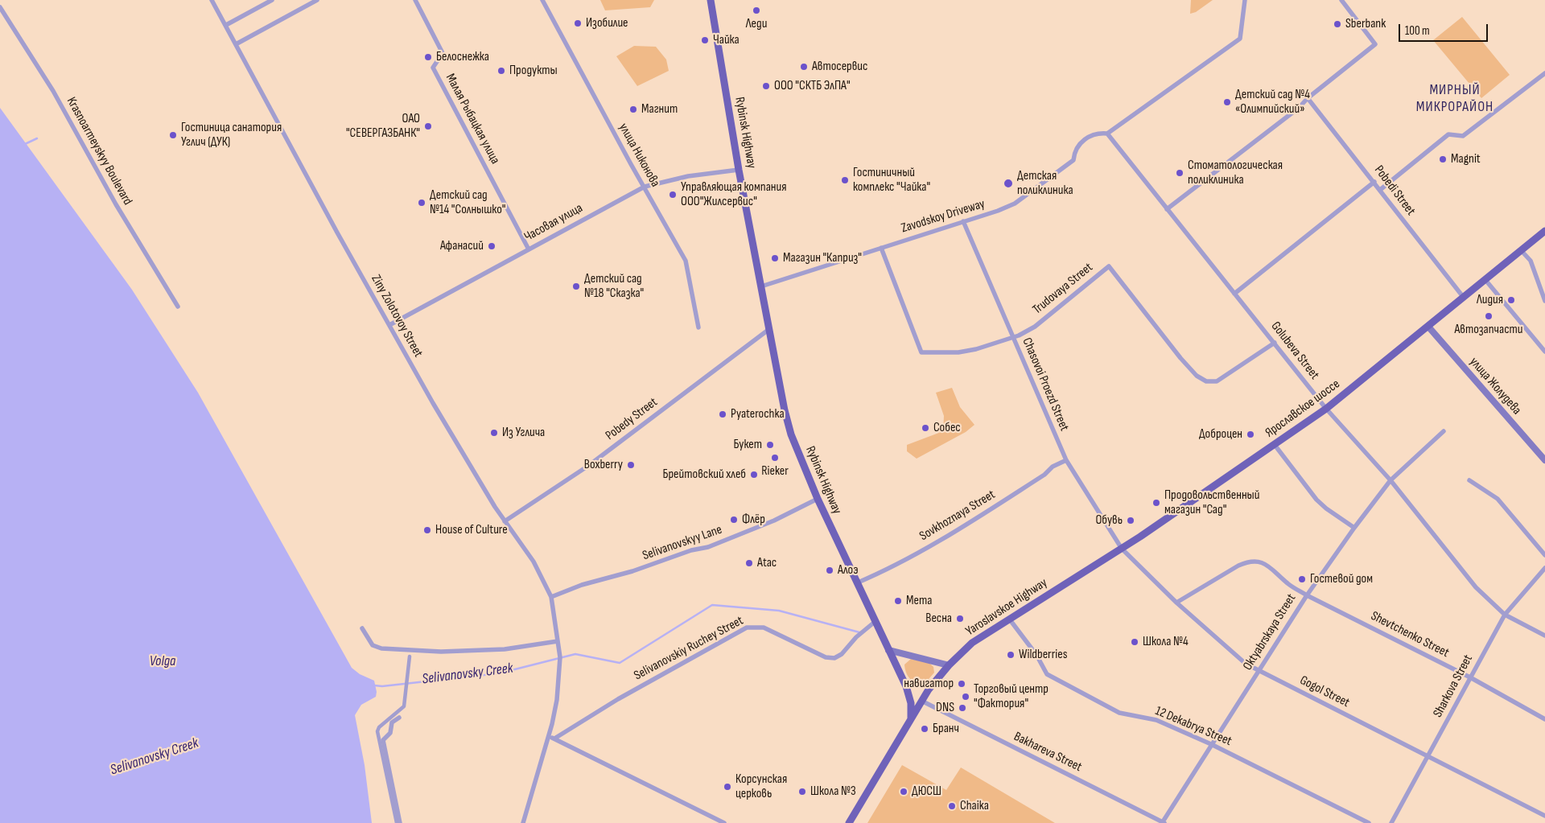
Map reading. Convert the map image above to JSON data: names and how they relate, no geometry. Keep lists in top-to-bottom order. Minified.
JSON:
{"streets":{"main road":["Rybinsk Highway","улица Жолудева","Ярославское шоссе","Yaroslavskoe Highway"],"street":["Малая Рыбацкая улица","Krasnoarmeyskyy Boulevard","улица Никонова","Pobedi Street","Zavodskoy Driveway","Часовая улица","Trudovaya Street","Ziny Zolotovoy Street","Golubeva Street","Chasovoi Proezd Street","Pobedy Street","Sovkhoznaya Street","Selivanovskyy Lane","Oktyabrskaya Street","Shevtchenko Street","Selivanovskiy Ruchey Street","Sharkova Street","Gogol Street","12 Dekabrya Street","Bakhareva Street"]},"crossings":[["Малая Рыбацкая улица","Часовая улица"],["Rybinsk Highway","Zavodskoy Driveway"],["Rybinsk Highway","Часовая улица"],["Rybinsk Highway","Pobedy Street"],["Rybinsk Highway","Sovkhoznaya Street"],["Rybinsk Highway","Selivanovskyy Lane"],["Rybinsk Highway","Yaroslavskoe Highway"],["Rybinsk Highway","Selivanovskiy Ruchey Street"],["улица Никонова","Часовая улица"],["Pobedi Street","Ярославское шоссе"],["Zavodskoy Driveway","Trudovaya Street"],["Zavodskoy Driveway","Golubeva Street"],["Zavodskoy Driveway","Chasovoi Proezd Street"],["Часовая улица","Ziny Zolotovoy Street"],["Trudovaya Street","Golubeva Street"],["Trudovaya Street","Chasovoi Proezd Street"],["Ziny Zolotovoy Street","Pobedy Street"],["Ziny Zolotovoy Street","Selivanovskyy Lane"],["Golubeva Street","Ярославское шоссе"],["Golubeva Street","Oktyabrskaya Street"],["Golubeva Street","Sharkova Street"],["Chasovoi Proezd Street","Ярославское шоссе"],["Chasovoi Proezd Street","Sovkhoznaya Street"],["Chasovoi Proezd Street","Yaroslavskoe Highway"],["Chasovoi Proezd Street","Gogol Street"],["улица Жолудева","Ярославское шоссе"],["Ярославское шоссе","Yaroslavskoe Highway"],["Ярославское шоссе","Gogol Street"],["Yaroslavskoe Highway","Gogol Street"],["Yaroslavskoe Highway","12 Dekabrya Street"],["Yaroslavskoe Highway","Bakhareva Street"],["Oktyabrskaya Street","Shevtchenko Street"],["Oktyabrskaya Street","Gogol Street"],["Oktyabrskaya Street","12 Dekabrya Street"],["Oktyabrskaya Street","Bakhareva Street"],["Shevtchenko Street","Sharkova Street"],["Shevtchenko Street","Gogol Street"],["Sharkova Street","Gogol Street"]],"districts":["МИРНЫЙ МИКРОРАЙОН"],"water":["Volga","Selivanovsky Creek"],"places":["Леди","Изобилие","Sberbank","Чайка","Белоснежка","Автосервис","Продукты","ООО \"СКТБ ЭлПА\"","Детский сад №4 «Олимпийский»","Магнит","ОАО \"СЕВЕРГАЗБАНК\"","Гостиница санатория Углич (ДУК)","Magnit","Стоматологическая поликлиника","Гостиничный комплекс \"Чайка\"","Детская поликлиника","Управляющая компания ООО\"Жилсервис\"","Детский сад №14 \"Солнышко\"","Афанасий","Магазин \"Каприз\"","Детский сад №18 \"Сказка\"","Лидия","Автозапчасти","Pyaterochka","Собес","Из Углича","Доброцен","Букет","Rieker","Boxberry","Брейтовский хлеб","Продовольственный магазин \"Сад\"","Флёр","Обувь","House of Culture","Atac","Алоэ","Гостевой дом","Мета","Весна","Школа №4","Wildberries","навигатор","Торговый центр \"Фактория\"","DNS","Бранч","Корсунская церковь","Школа №3","ДЮСШ","Chaika"],"scale_bar":"100 m"}
